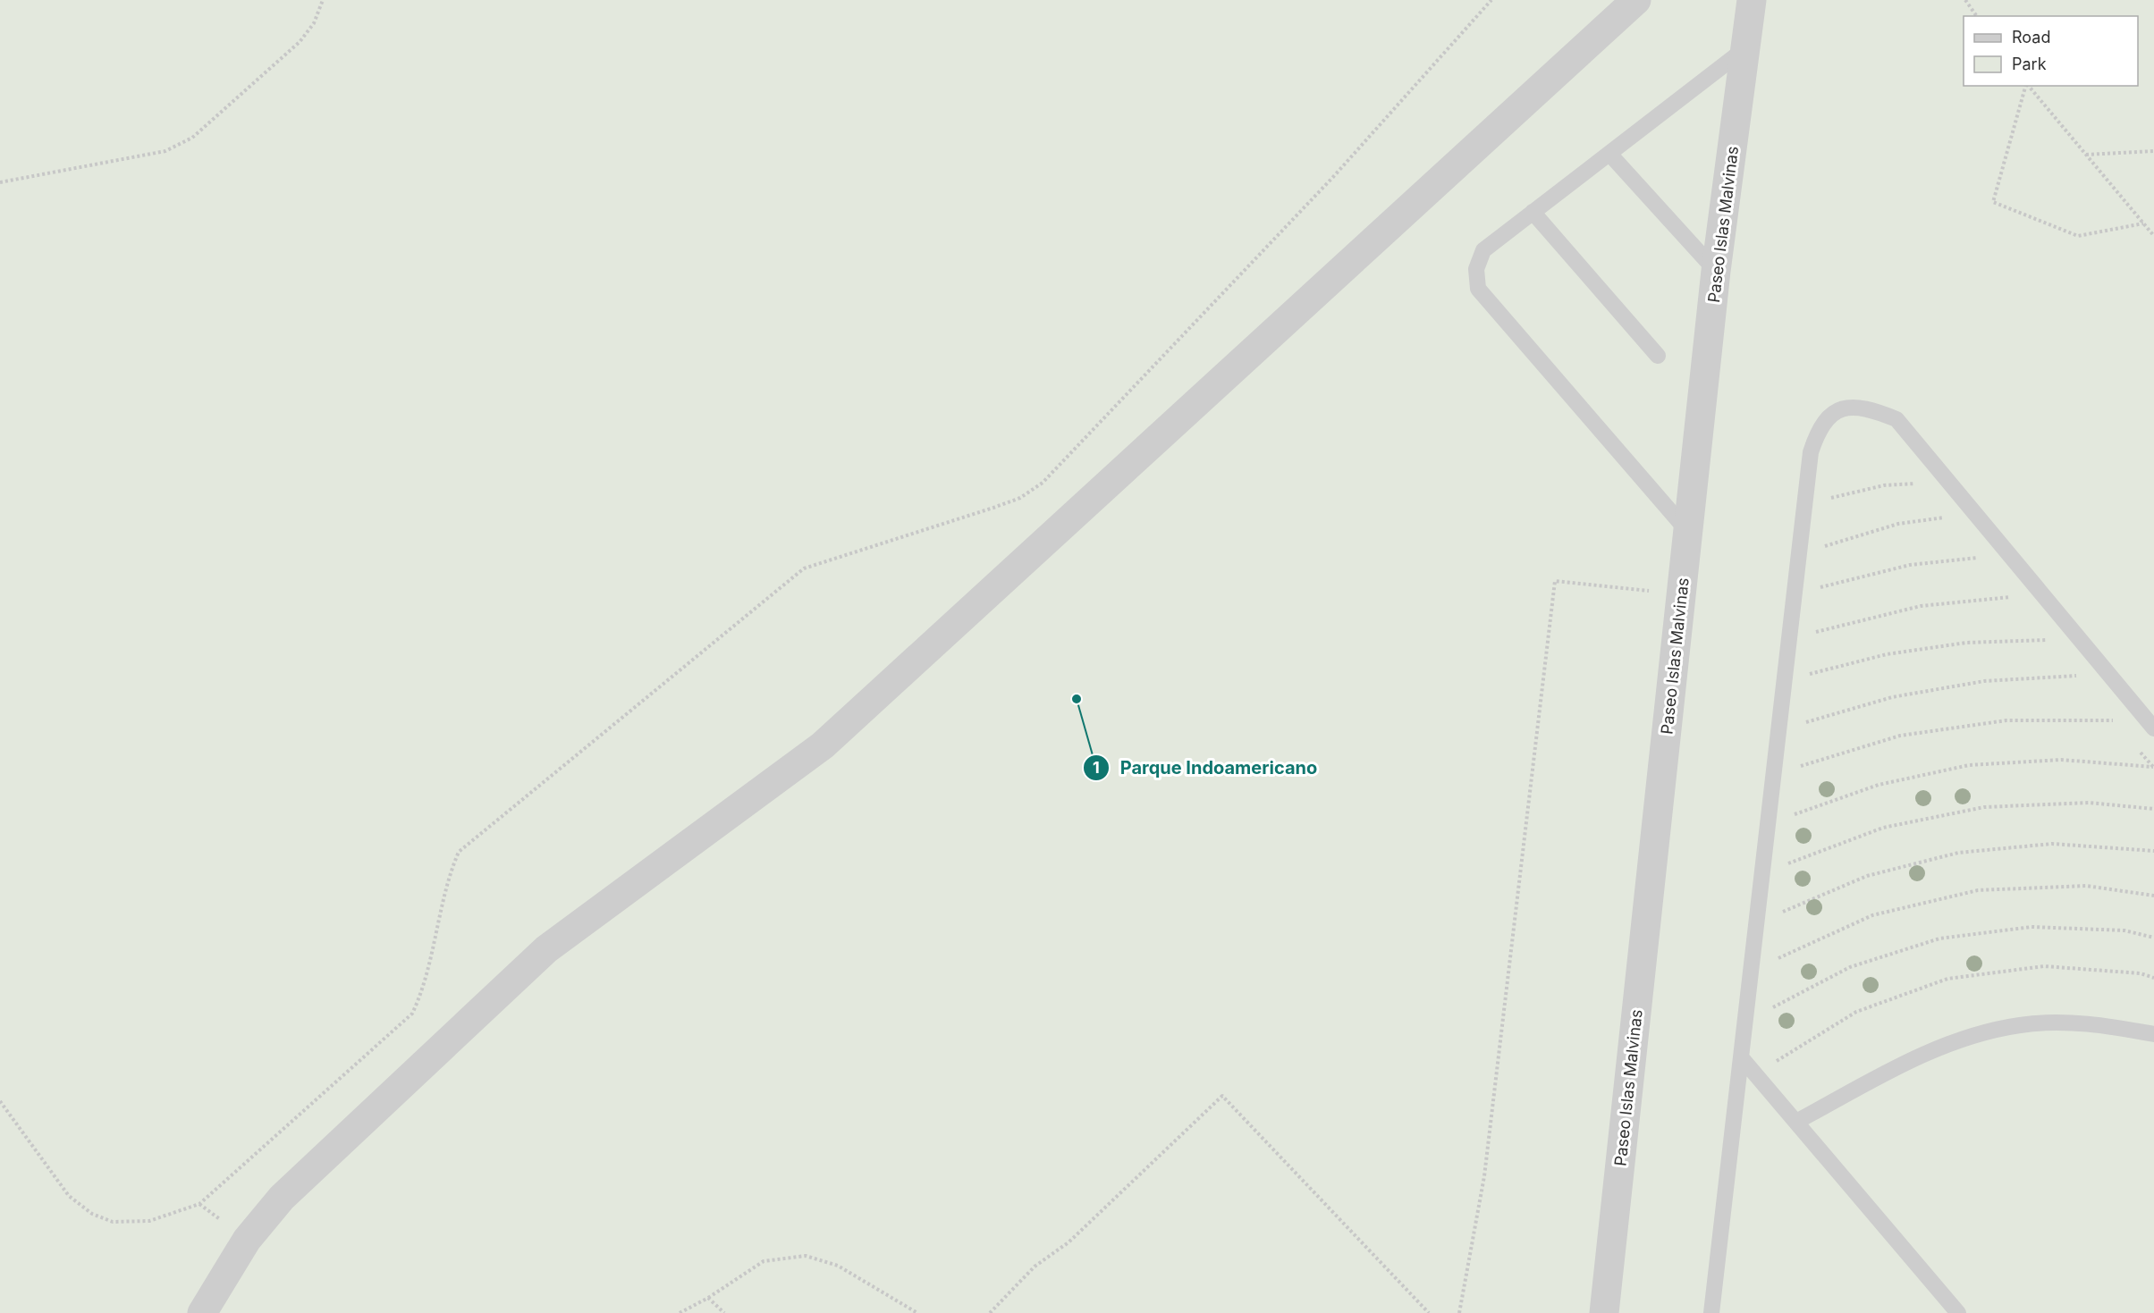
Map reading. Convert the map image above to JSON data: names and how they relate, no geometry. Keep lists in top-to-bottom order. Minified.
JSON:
{"streets":{"street":["Paseo Islas Malvinas"]},"places":["Parque Indoamericano"],"legend":["Road","Park"]}
